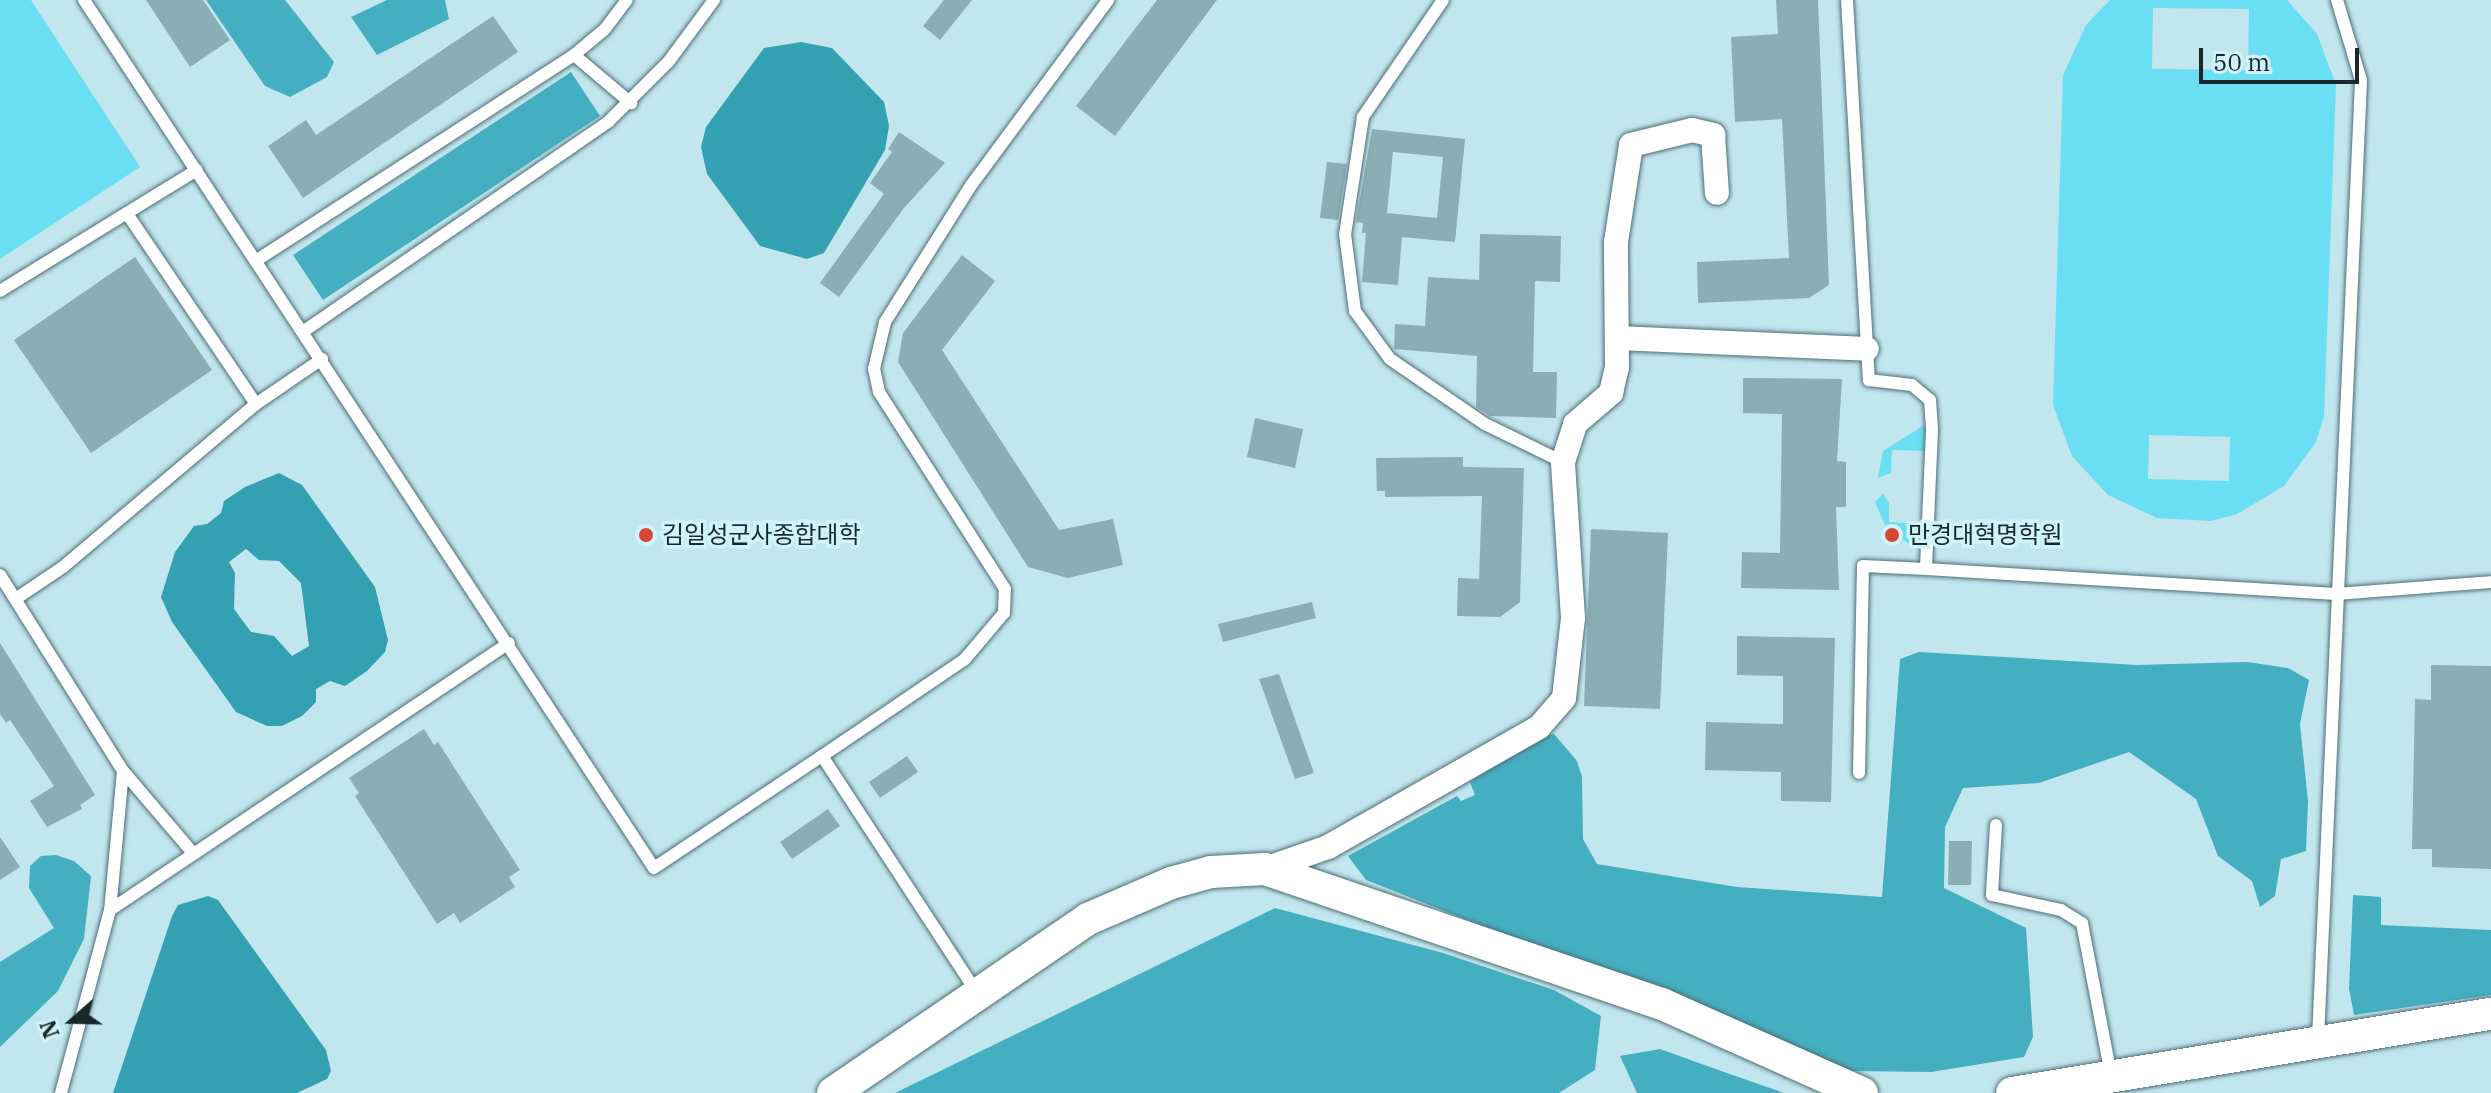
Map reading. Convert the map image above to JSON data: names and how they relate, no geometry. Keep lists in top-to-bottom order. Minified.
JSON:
{"places":["김일성군사종합대학","만경대혁명학원"],"scale_bar":"50 m","north":"left"}
